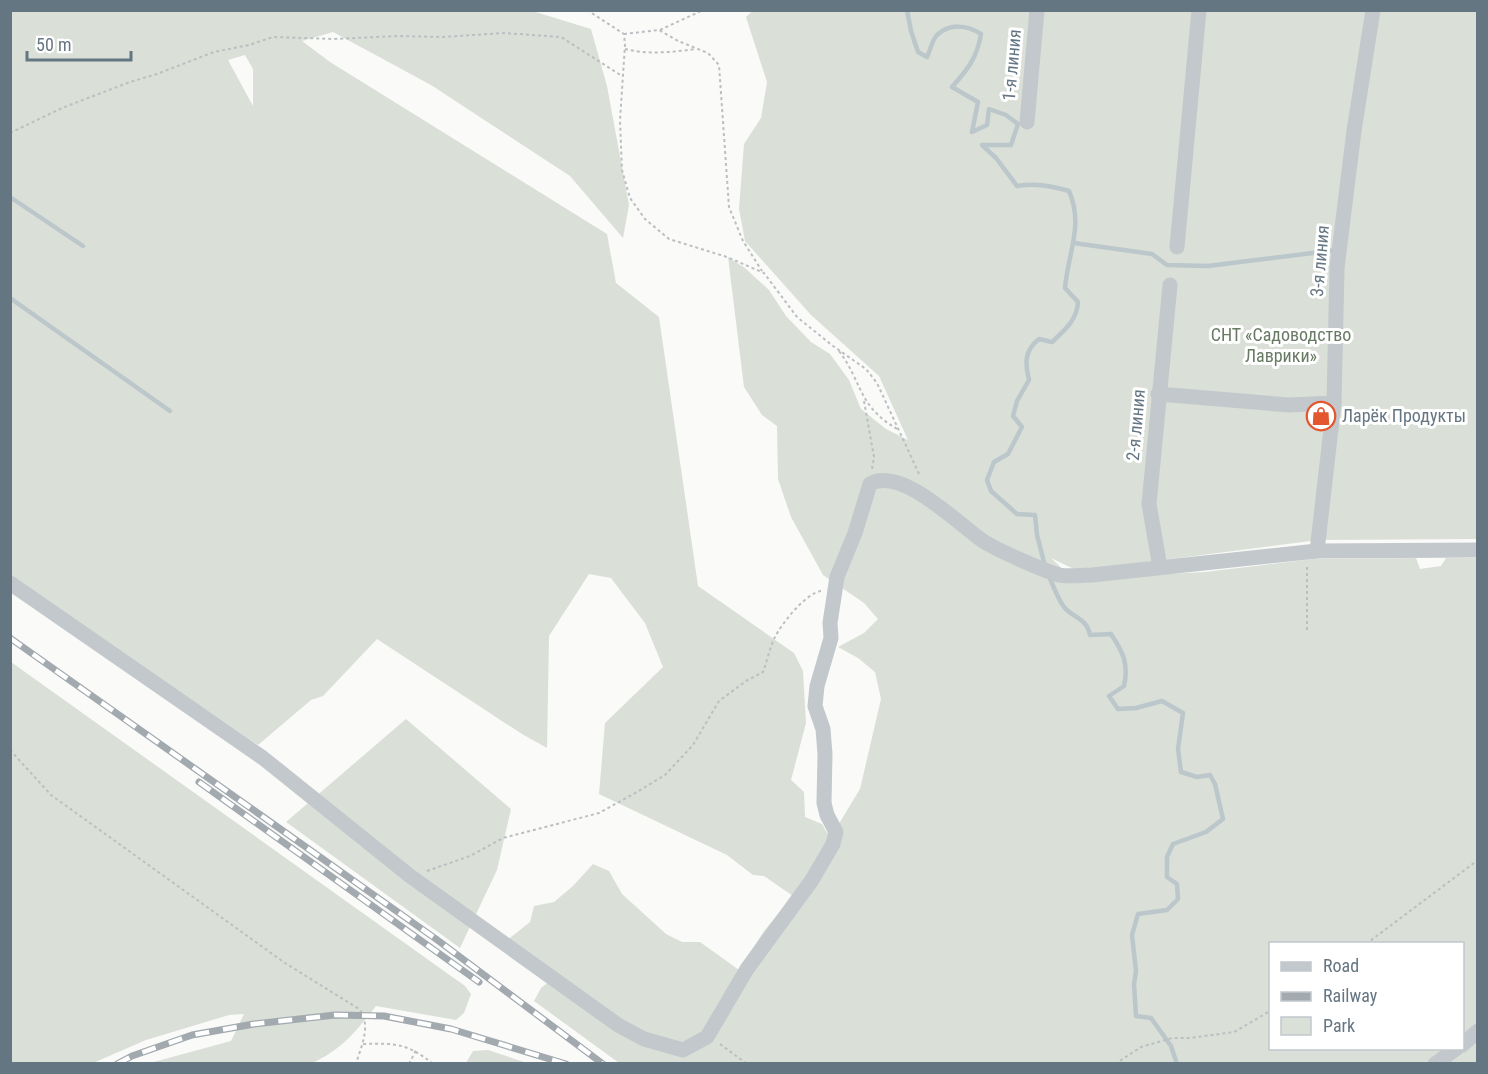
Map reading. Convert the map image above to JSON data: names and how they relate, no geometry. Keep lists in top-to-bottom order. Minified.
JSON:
{"streets":{"street":["1-я линия","3-я линия","2-я линия"]},"parks":["СНТ «Садоводство Лаврики»"],"places":{"shop":["Ларёк Продукты"]},"legend":["Road","Railway","Park"],"scale_bar":"50 m"}
